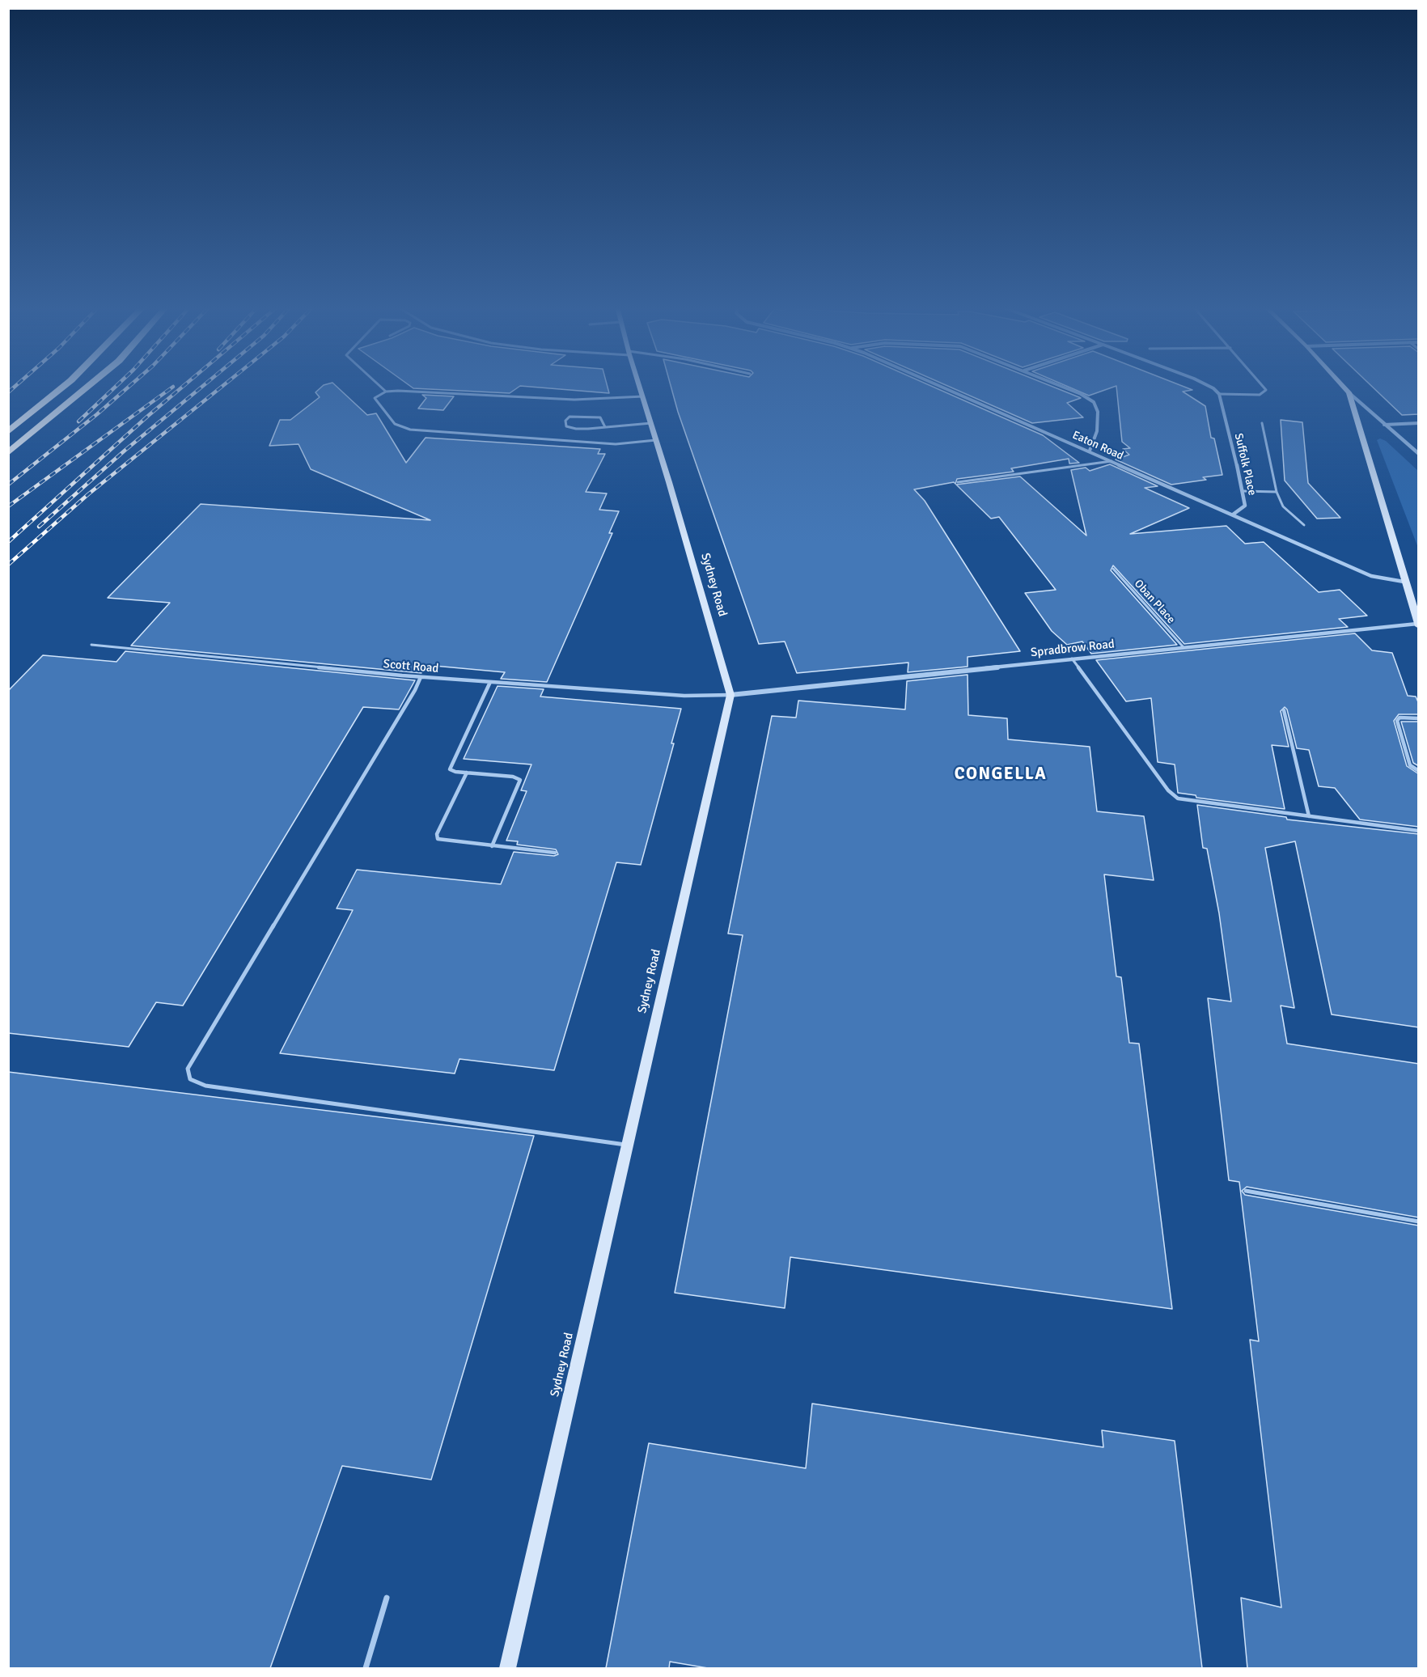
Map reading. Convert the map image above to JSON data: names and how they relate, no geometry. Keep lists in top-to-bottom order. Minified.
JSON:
{"streets":{"main road":["Sydney Road"],"street":["Eaton Road","Suffolk Place","Spradbrow Road"],"lane":["Oban Place","Scott Road"]},"crossings":[["Eaton Road","Suffolk Place"],["Sydney Road","Spradbrow Road"],["Sydney Road","Scott Road"],["Oban Place","Spradbrow Road"],["Spradbrow Road","Scott Road"]],"districts":["CONGELLA"]}
